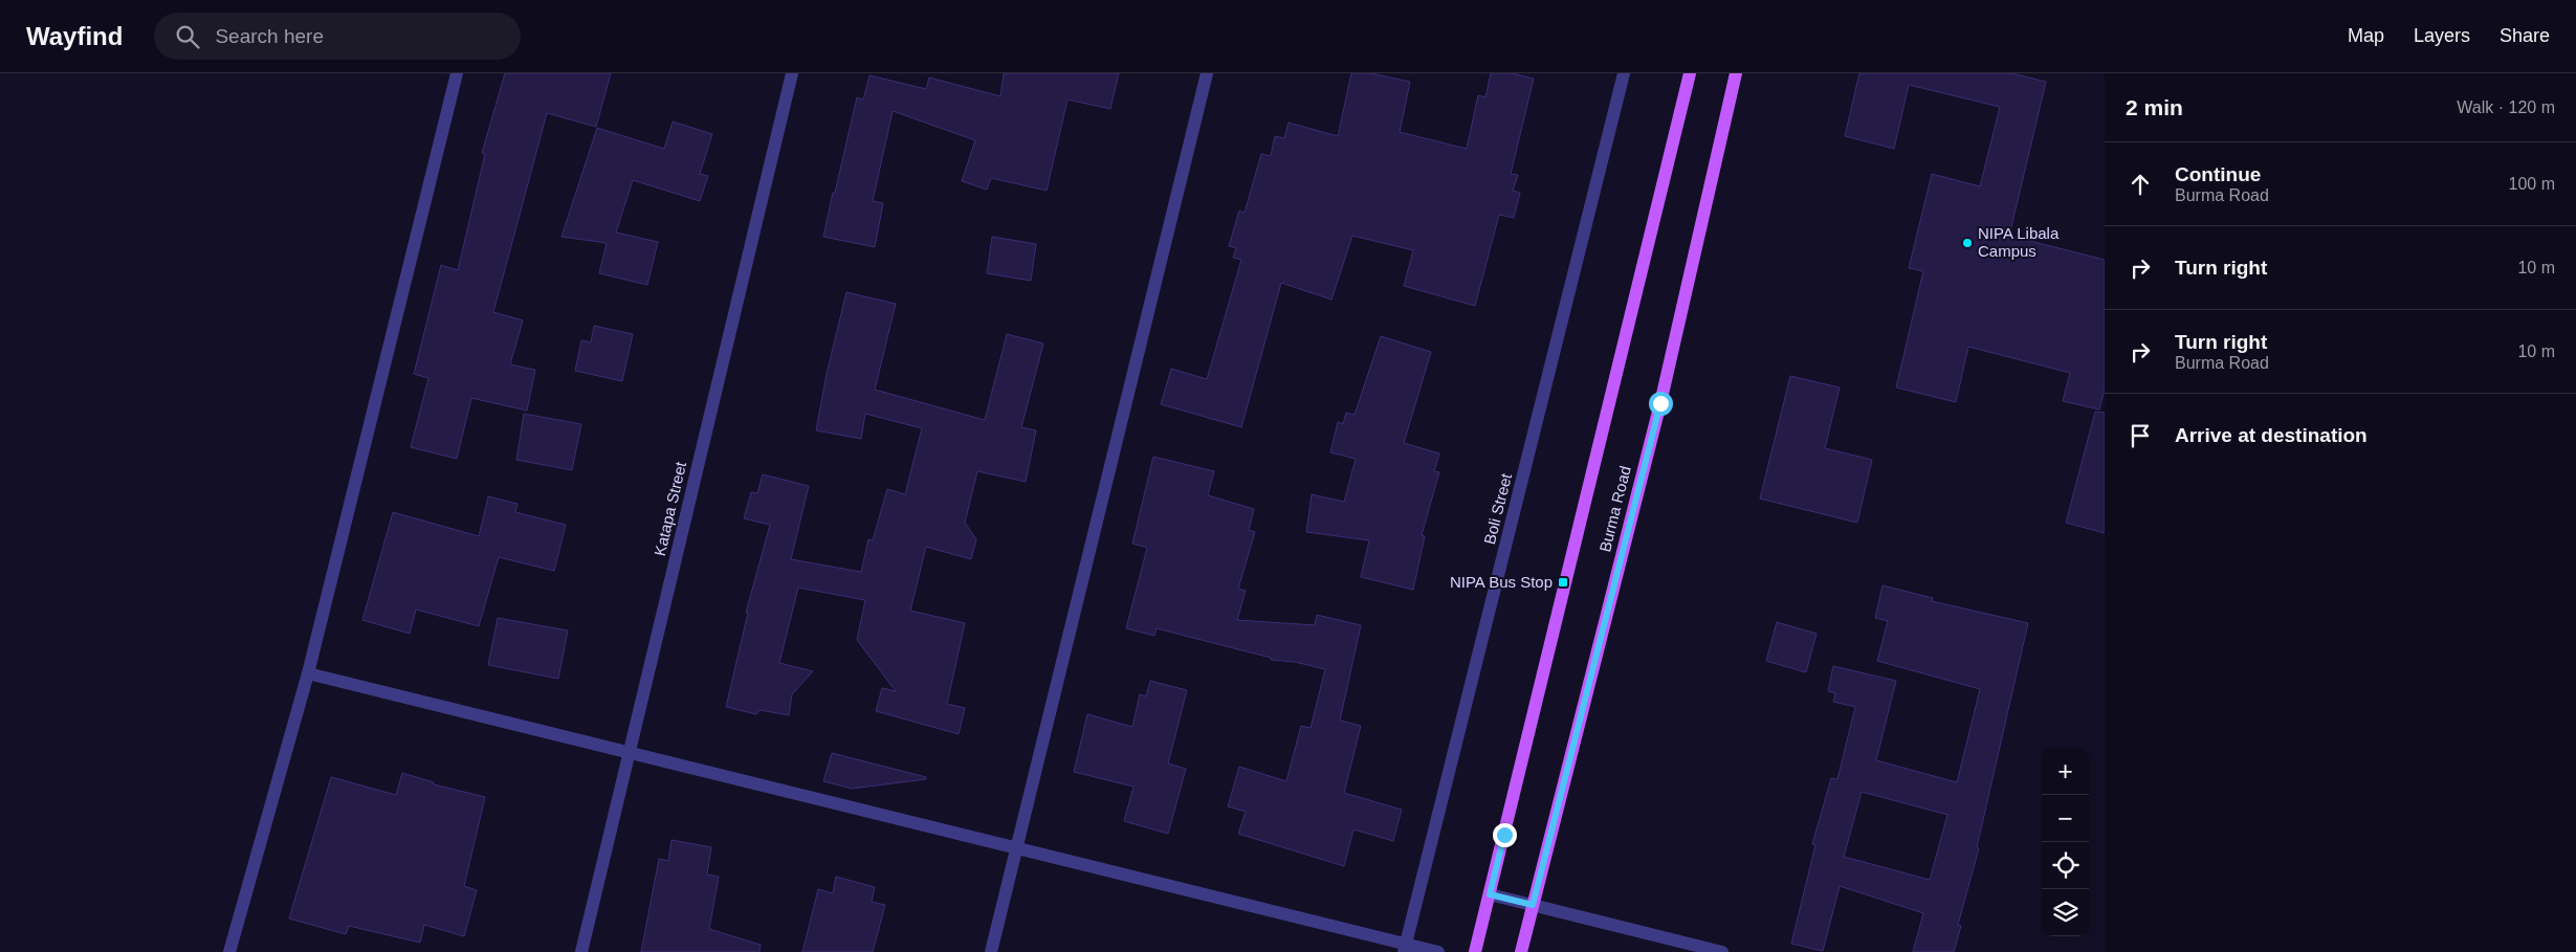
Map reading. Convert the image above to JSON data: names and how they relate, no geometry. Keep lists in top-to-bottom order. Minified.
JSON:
{"streets":{"main road":["Burma Road"],"street":["Katapa Street","Boli Street"]},"places":{"other":["NIPA Libala Campus"],"transit":["NIPA Bus Stop"]},"page":{"header":"Wayfind","search":"Search here","nav":["Map","Layers","Share"],"heading":["2 min","Walk · 120 m"],"list":[["Continue","Burma Road","100 m"],["Turn right","10 m"],["Turn right","Burma Road","10 m"],"Arrive at destination"],"map_buttons":["+","−"]}}
